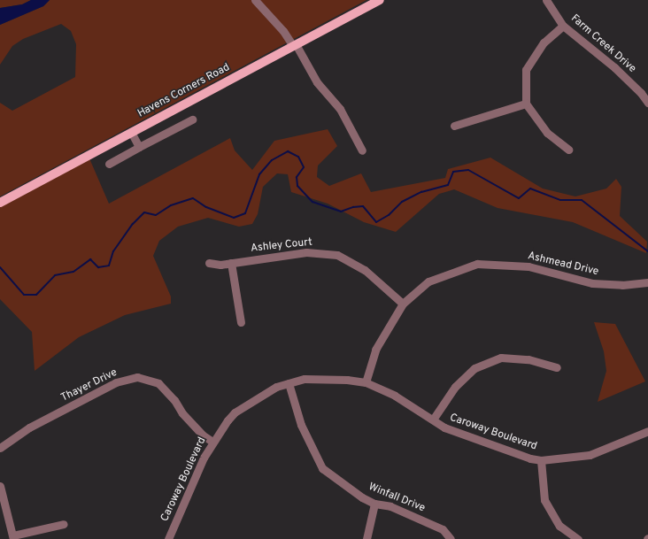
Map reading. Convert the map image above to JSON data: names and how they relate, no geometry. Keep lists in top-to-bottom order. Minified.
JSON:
{"streets":{"main road":["Havens Corners Road"],"street":["Farm Creek Drive","Ashley Court","Ashmead Drive","Thayer Drive","Caroway Boulevard","Winfall Drive"]},"crossings":[["Ashley Court","Ashmead Drive"],["Ashmead Drive","Caroway Boulevard"],["Thayer Drive","Caroway Boulevard"],["Caroway Boulevard","Winfall Drive"]]}
